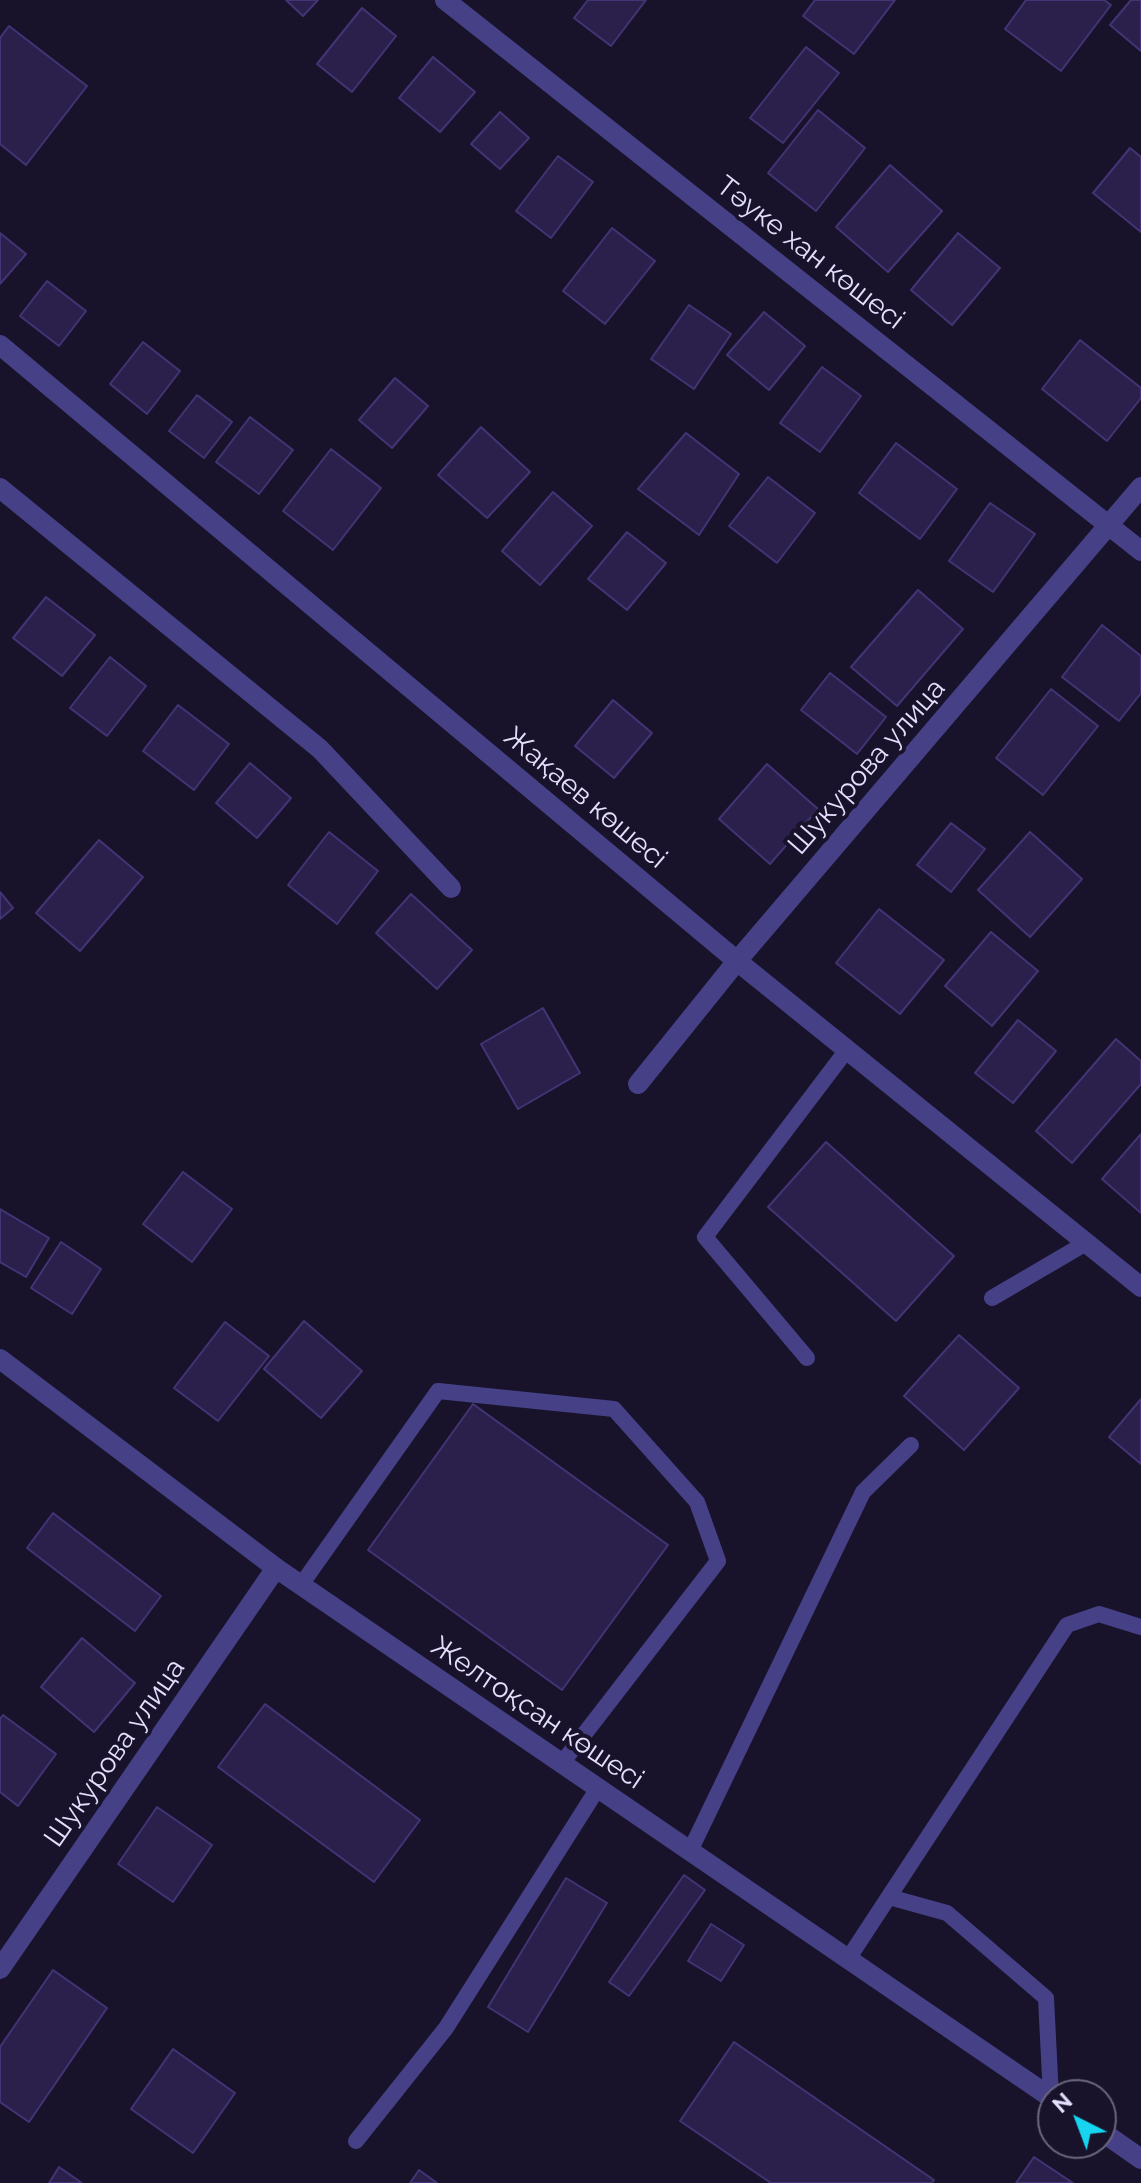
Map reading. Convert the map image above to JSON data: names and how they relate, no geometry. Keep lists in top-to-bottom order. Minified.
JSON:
{"streets":{"street":["Тәуке хан көшесі","Шукурова улица","Жақаев көшесі","Желтоқсан көшесі"]},"crossings":[["Тәуке хан көшесі","Шукурова улица"],["Шукурова улица","Жақаев көшесі"],["Шукурова улица","Желтоқсан көшесі"]],"north":"top left"}
